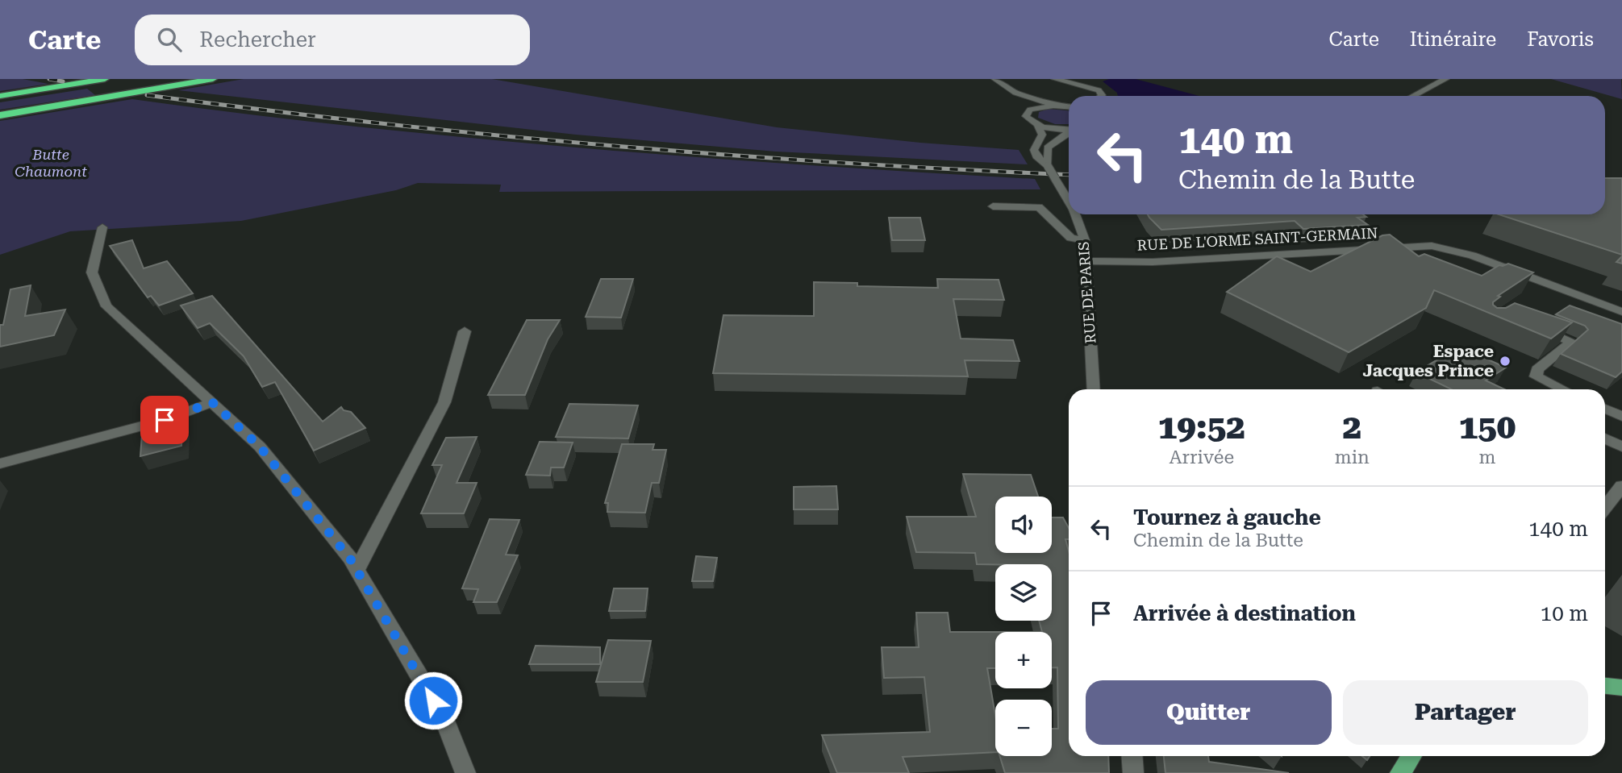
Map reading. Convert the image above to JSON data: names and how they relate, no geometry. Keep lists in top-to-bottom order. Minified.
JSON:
{"streets":{"street":["RUE DE L'ORME SAINT-GERMAIN","RUE DE PARIS"]},"crossings":[["RUE DE L'ORME SAINT-GERMAIN","RUE DE PARIS"]],"parks":["Butte Chaumont"],"places":["Espace Jacques Prince"],"page":{"header":"Carte","search":"Rechercher","nav":["Carte","Itinéraire","Favoris"],"turn":["140 m","Chemin de la Butte"],"eta":["19:52","Arrivée","2","min","150","m"],"list":[{"name":"Tournez à gauche","note":"Chemin de la Butte","value":"140 m"},{"name":"Arrivée à destination","value":"10 m"}],"map_buttons":["+","−"],"buttons":["Quitter","Partager"]}}
